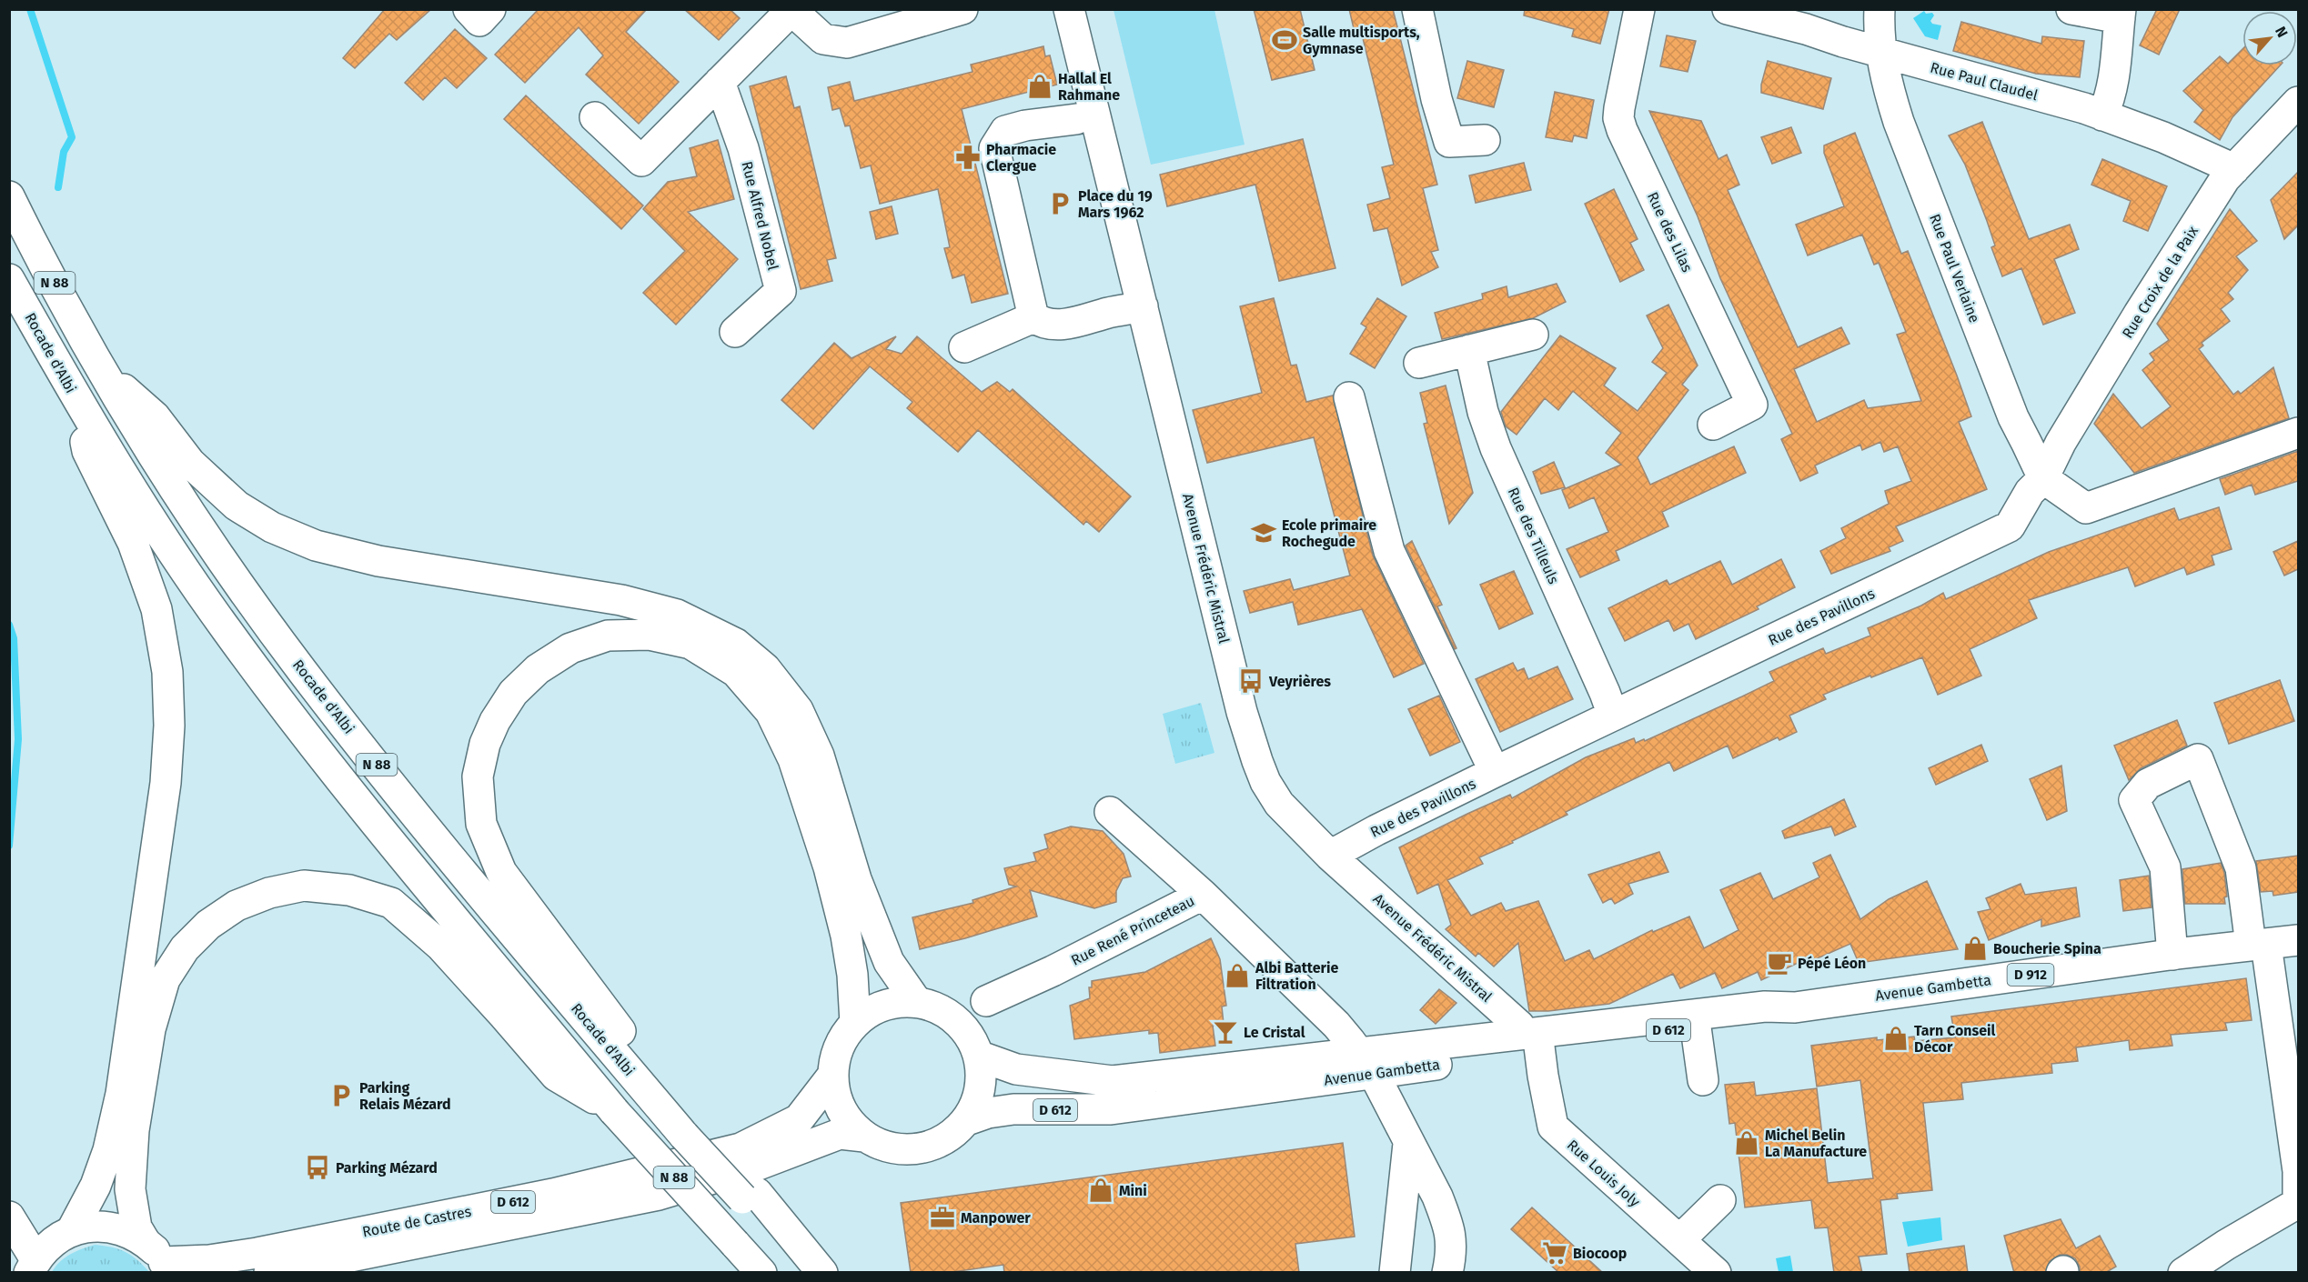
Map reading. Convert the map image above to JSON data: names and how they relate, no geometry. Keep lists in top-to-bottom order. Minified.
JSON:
{"streets":{"main road":["Rue Paul Claudel","Rue Alfred Nobel","Rue des Lilas","Rue Paul Verlaine","Rue Croix de la Paix","N 88","Rocade d'Albi","Rue des Tilleuls","Avenue Frédéric Mistral","Rue des Pavillons","Rue René Princeteau","D 912","Avenue Gambetta","D 612","Rue Louis Joly","Route de Castres"]},"crossings":[["Rue Paul Claudel","Rue Paul Verlaine"],["Rue Paul Claudel","Rue Croix de la Paix"],["Rue Paul Verlaine","Rue Croix de la Paix"],["Rue Paul Verlaine","Rue des Pavillons"],["Rue Croix de la Paix","Rue des Pavillons"],["Rue des Tilleuls","Rue des Pavillons"],["Avenue Frédéric Mistral","Rue des Pavillons"],["Avenue Frédéric Mistral","Avenue Gambetta"],["Avenue Frédéric Mistral","D 612"],["Avenue Frédéric Mistral","Rue Louis Joly"],["Rue René Princeteau","Avenue Gambetta"],["Rue René Princeteau","D 612"],["Avenue Gambetta","D 612"],["Avenue Gambetta","Rue Louis Joly"],["Avenue Gambetta","Route de Castres"],["D 612","Rue Louis Joly"]],"places":{"sports":["Salle multisports, Gymnase"],"shop":["Hallal El Rahmane","Boucherie Spina","Albi Batterie Filtration","Tarn Conseil Décor","Michel Belin La Manufacture","Mini"],"pharmacy":["Pharmacie Clergue"],"parking":["Place du 19 Mars 1962","Parking Relais Mézard"],"school or university":["Ecole primaire Rochegude"],"bus stop":["Veyrières","Parking Mézard"],"cafe":["Pépé Léon"],"bar":["Le Cristal"],"office":["Manpower"],"supermarket":["Biocoop"]},"north":"top right"}
